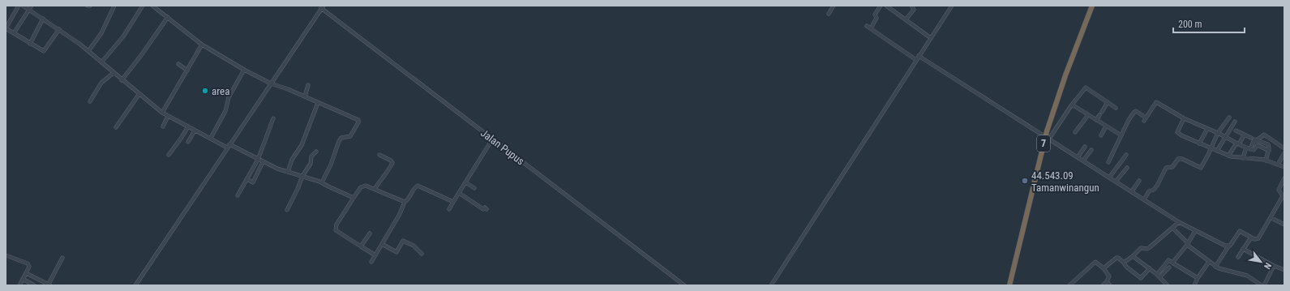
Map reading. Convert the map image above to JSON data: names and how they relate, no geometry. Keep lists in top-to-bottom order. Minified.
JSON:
{"streets":{"highway":["7"],"street":["Jalan Pupus"]},"places":["area","44.543.09 Tamanwinangun"],"scale_bar":"200 m","north":"bottom right"}
